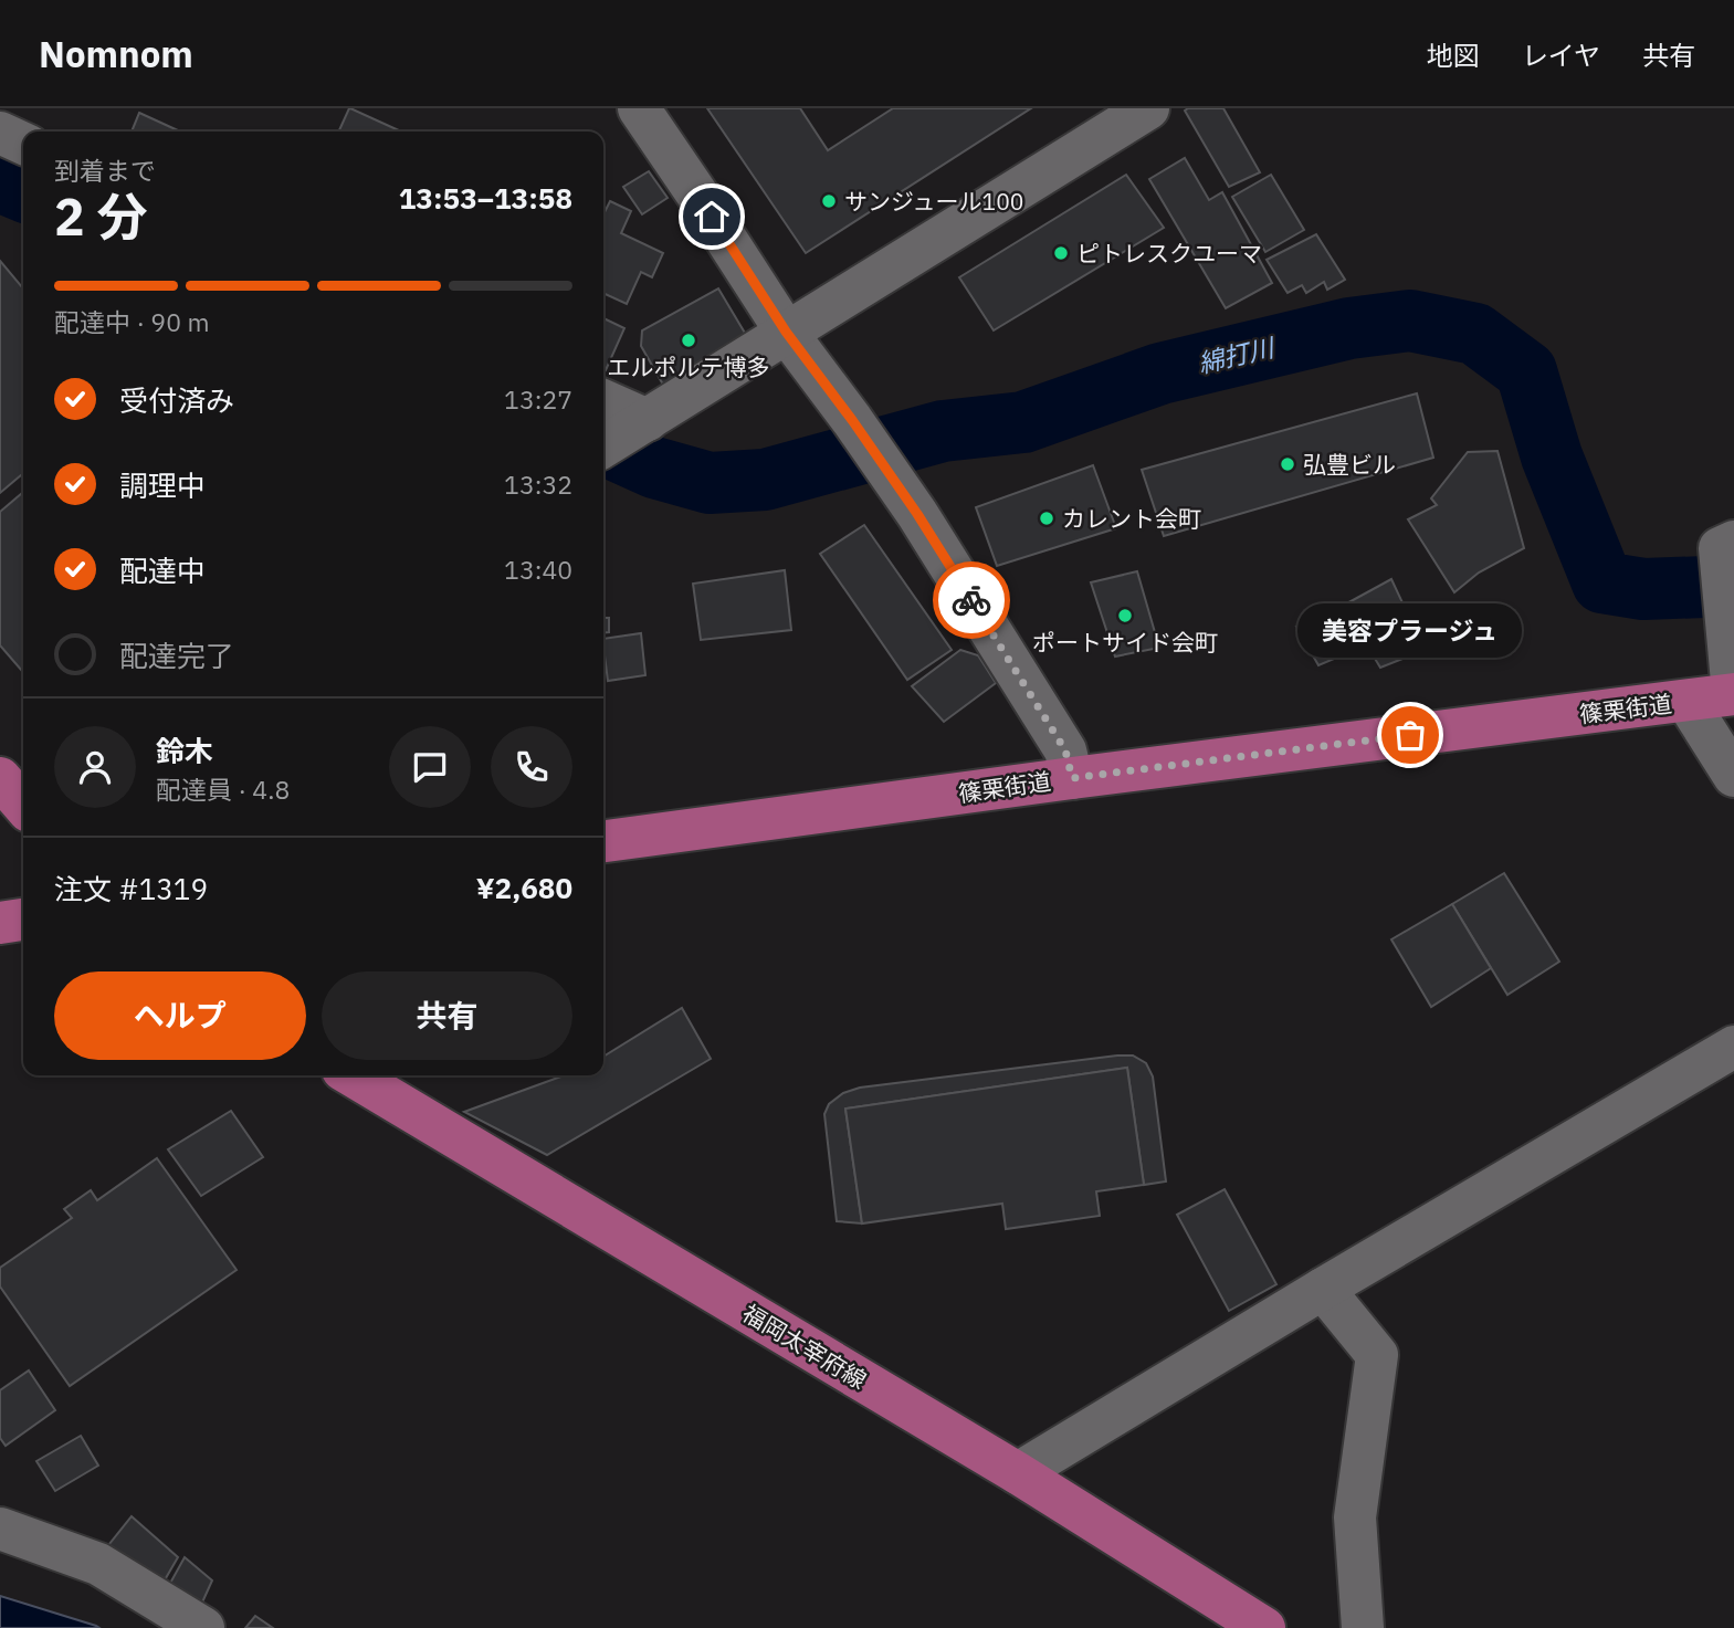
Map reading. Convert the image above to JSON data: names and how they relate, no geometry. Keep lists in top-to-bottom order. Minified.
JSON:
{"streets":{"main road":["篠栗街道","福岡太宰府線"]},"water":["綿打川"],"places":["サンジュール100","ピトレスクユーマ","エルポルテ博多","弘豊ビル","カレント会町","ポートサイド会町","美容プラージュ"],"page":{"header":"Nomnom","nav":["地図","レイヤ","共有"],"heading":["2 分","到着まで","13:53–13:58"],"panel":["鈴木","配達員 · 4.8","注文 #1319","¥2,680"],"bar":"配達中 · 90 m","list":[["受付済み","13:27"],["調理中","13:32"],["配達中","13:40"],"配達完了"],"bubble":"美容プラージュ","buttons":["ヘルプ","共有"]}}
